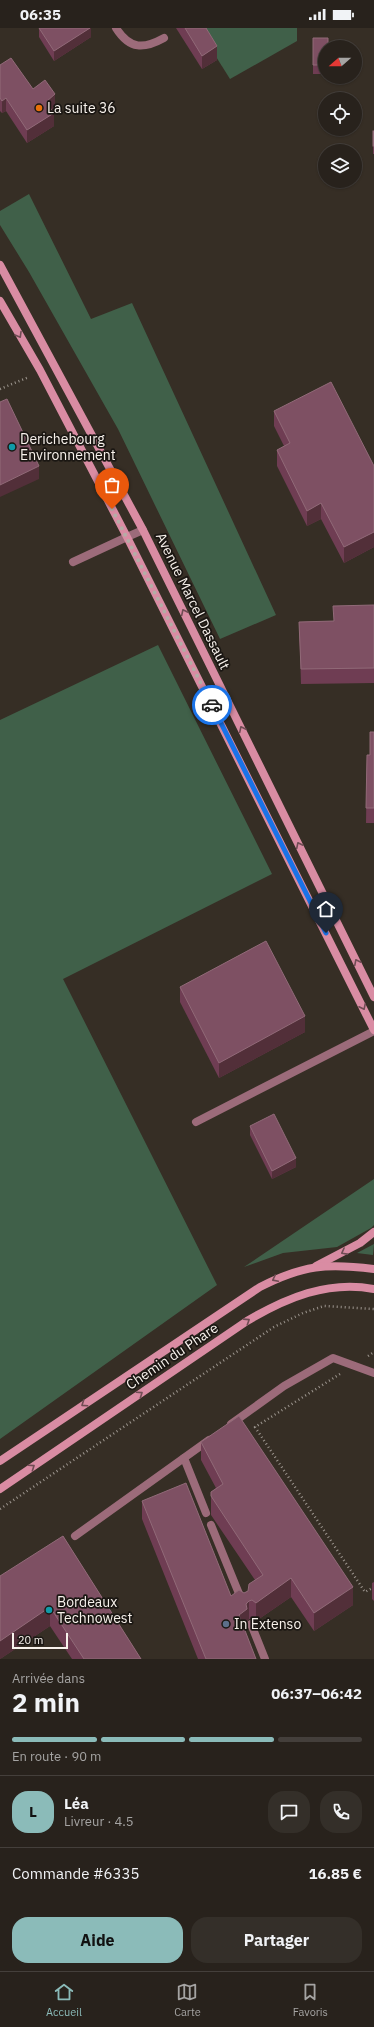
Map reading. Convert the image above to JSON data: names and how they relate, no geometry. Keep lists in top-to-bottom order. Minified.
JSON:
{"streets":{"main road":["Avenue Marcel Dassault","Chemin du Phare"]},"places":["La suite 36","Derichebourg Environnement","Bordeaux Technowest","In Extenso"],"scale_bar":"20 m","north":"left","page":{"status":"06:35","scale":"20 m","heading":["2 min","Arrivée dans","06:37–06:42"],"panel":["Léa","Livreur · 4.5","Commande #6335","16.85 €"],"bar":"En route · 90 m","round":"L","buttons":["Aide","Partager"],"tabs":["Accueil","Carte","Favoris"]}}
